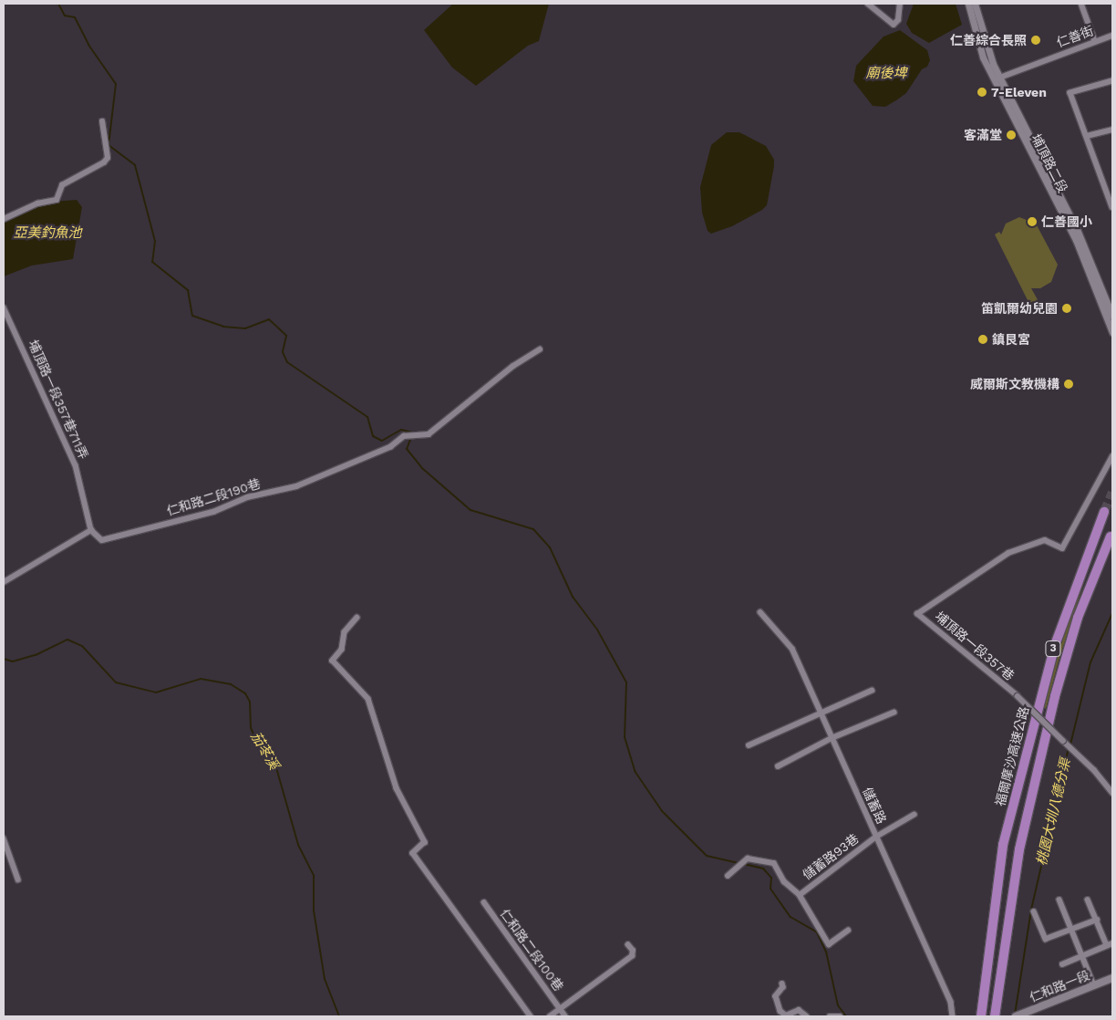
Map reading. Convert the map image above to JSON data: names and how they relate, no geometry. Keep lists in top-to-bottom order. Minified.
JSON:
{"streets":{"highway":["3","福爾摩沙高速公路"],"main road":["仁和路一段"],"street":["仁善街","埔頂路二段","埔頂路一段357巷711弄","仁和路二段190巷","埔頂路一段357巷","儲蓄路","儲蓄路93巷","仁和路二段100巷"]},"crossings":[["仁善街","埔頂路二段"],["埔頂路一段357巷711弄","仁和路二段190巷"],["儲蓄路","儲蓄路93巷"]],"water":["廟後埤","亞美釣魚池","茄苳溪","桃園大圳八德分渠"],"places":["仁善綜合長照","7-Eleven","客滿堂","仁善國小","笛凱爾幼兒園","鎮艮宮","威爾斯文教機構"]}
